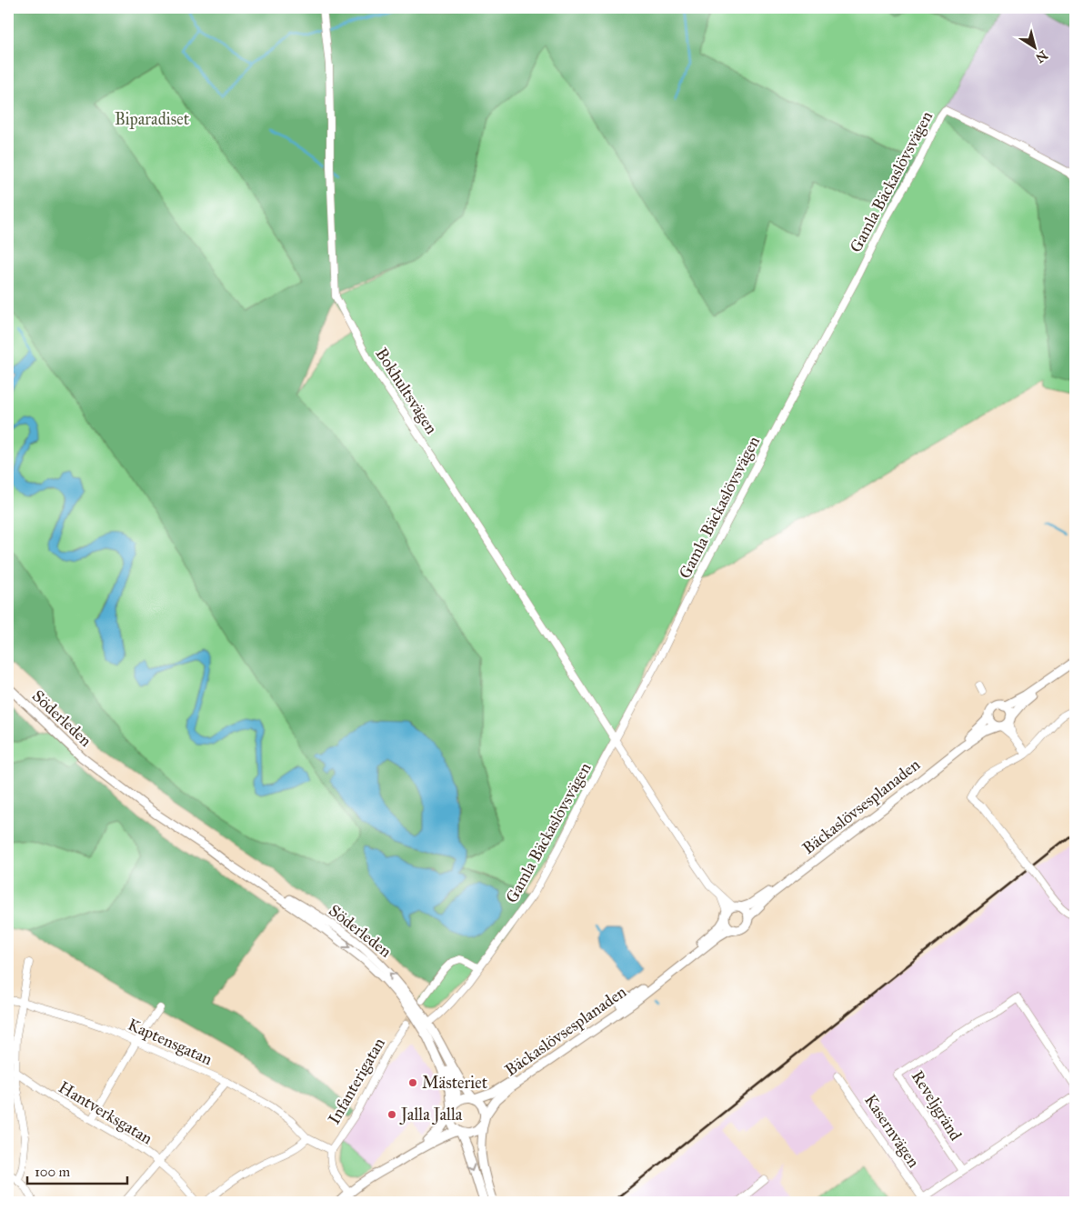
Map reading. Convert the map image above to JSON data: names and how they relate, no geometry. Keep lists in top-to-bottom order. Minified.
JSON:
{"streets":{"street":["Gamla Bäckaslövsvägen","Bokhultsvägen","Söderleden","Bäckaslövsesplanaden","Kaptensgatan","Infanterigatan","Reveljgränd","Hantverksgatan","Kasernvägen"]},"crossings":[["Gamla Bäckaslövsvägen","Bokhultsvägen"],["Gamla Bäckaslövsvägen","Söderleden"],["Bokhultsvägen","Bäckaslövsesplanaden"],["Söderleden","Bäckaslövsesplanaden"],["Kaptensgatan","Infanterigatan"]],"parks":["Biparadiset"],"places":["Mästeriet","Jalla Jalla"],"scale_bar":"100 m","north":"bottom right"}
